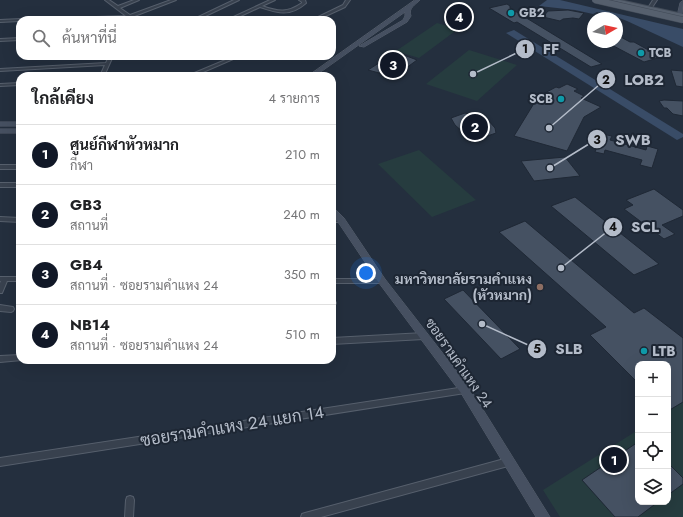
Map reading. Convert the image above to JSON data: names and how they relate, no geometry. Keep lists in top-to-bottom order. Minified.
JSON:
{"streets":{"main road":["ซอยรามคำแหง 24"],"street":["ซอยรามคำแหง 24 แยก 14"]},"crossings":[["ซอยรามคำแหง 24","ซอยรามคำแหง 24 แยก 14"]],"places":["GB2","TCB","FF","SCB","LOB2","SWB","SCL","มหาวิทยาลัยรามคำแหง (หัวหมาก)","SLB","LTB"],"north":"right","page":{"pins":["4","3","2","1"],"search":"ค้นหาที่นี่","heading":["ใกล้เคียง","4 รายการ"],"list":[{"mark":"1","name":"ศูนย์กีฬาหัวหมาก","note":"กีฬา","value":"210 m"},{"mark":"2","name":"GB3","note":"สถานที่","value":"240 m"},{"mark":"3","name":"GB4","note":"สถานที่ · ซอยรามคำแหง 24","value":"350 m"},{"mark":"4","name":"NB14","note":"สถานที่ · ซอยรามคำแหง 24","value":"510 m"}],"map_buttons":["+","−"]}}
